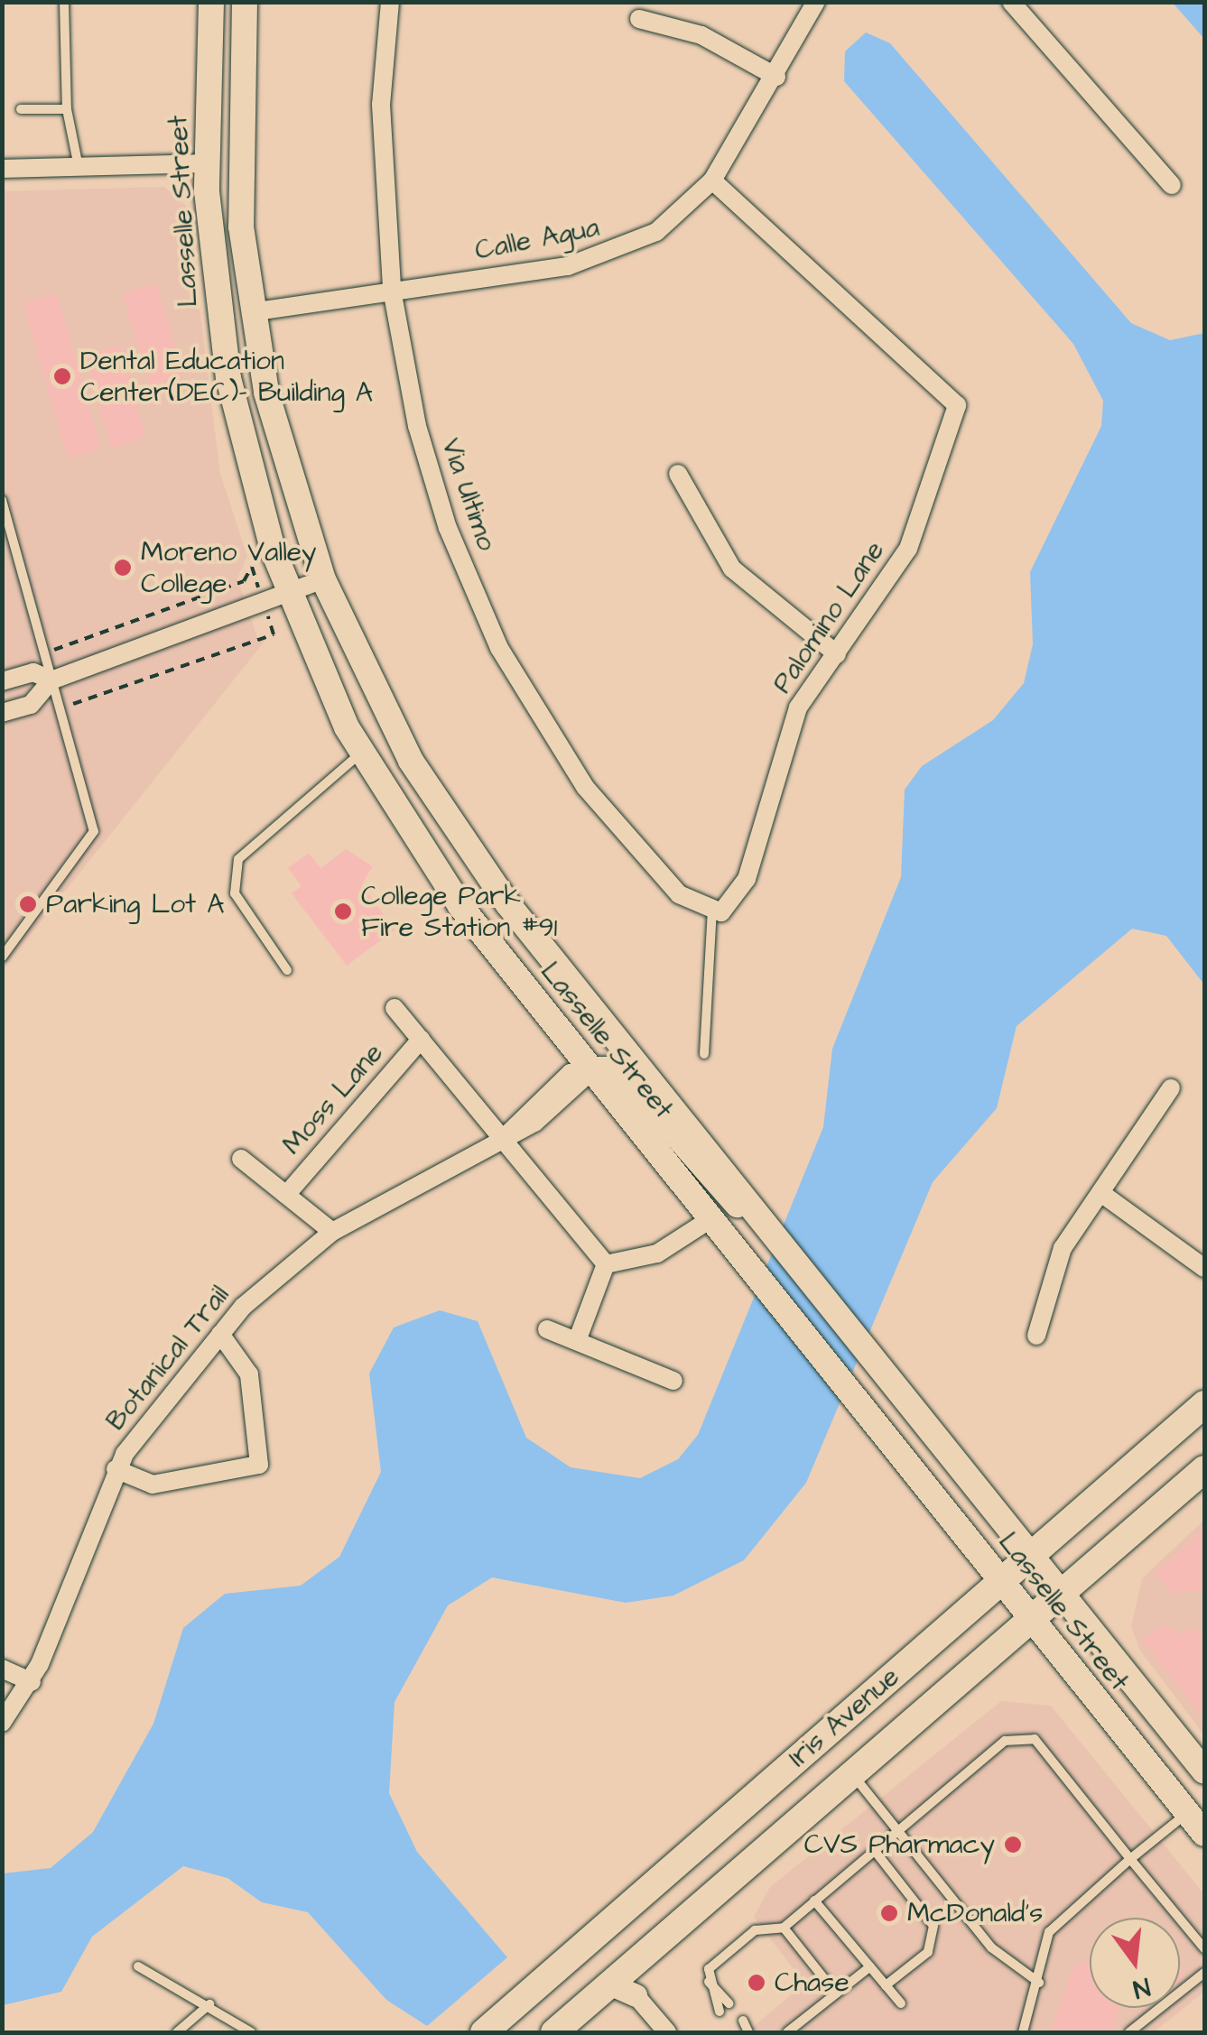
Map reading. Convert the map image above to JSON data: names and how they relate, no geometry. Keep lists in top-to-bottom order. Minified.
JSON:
{"streets":{"main road":["Lasselle Street","Iris Avenue"],"street":["Calle Agua","Via Ultimo","Palomino Lane","Moss Lane","Botanical Trail"]},"crossings":[["Lasselle Street","Calle Agua"],["Lasselle Street","Botanical Trail"],["Lasselle Street","Iris Avenue"],["Calle Agua","Via Ultimo"],["Calle Agua","Palomino Lane"],["Via Ultimo","Palomino Lane"]],"places":["Dental Education Center(DEC)- Building A","Moreno Valley College","Parking Lot A","College Park Fire Station #91","CVS Pharmacy","McDonald's","Chase"],"north":"bottom"}
